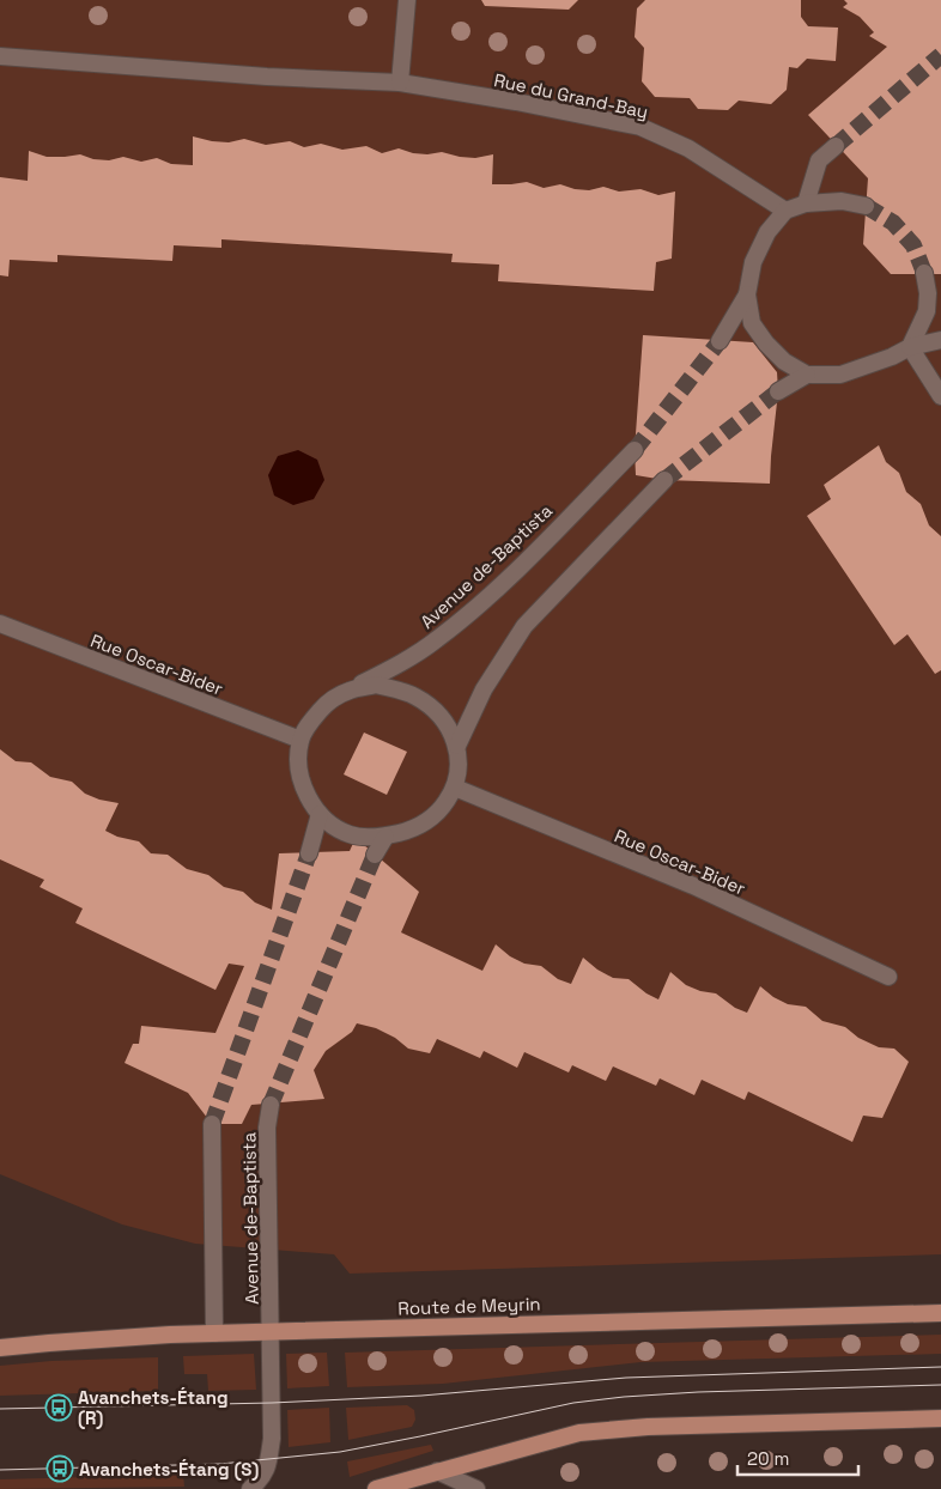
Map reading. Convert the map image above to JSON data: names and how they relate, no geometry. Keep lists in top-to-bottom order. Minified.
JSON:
{"streets":{"main road":["Route de Meyrin"],"street":["Rue du Grand-Bay","Avenue de-Baptista","Rue Oscar-Bider"]},"crossings":[["Avenue de-Baptista","Rue Oscar-Bider"],["Avenue de-Baptista","Route de Meyrin"]],"places":{"bus stop":["Avanchets-Étang (R)","Avanchets-Étang (S)"]},"scale_bar":"20 m"}
